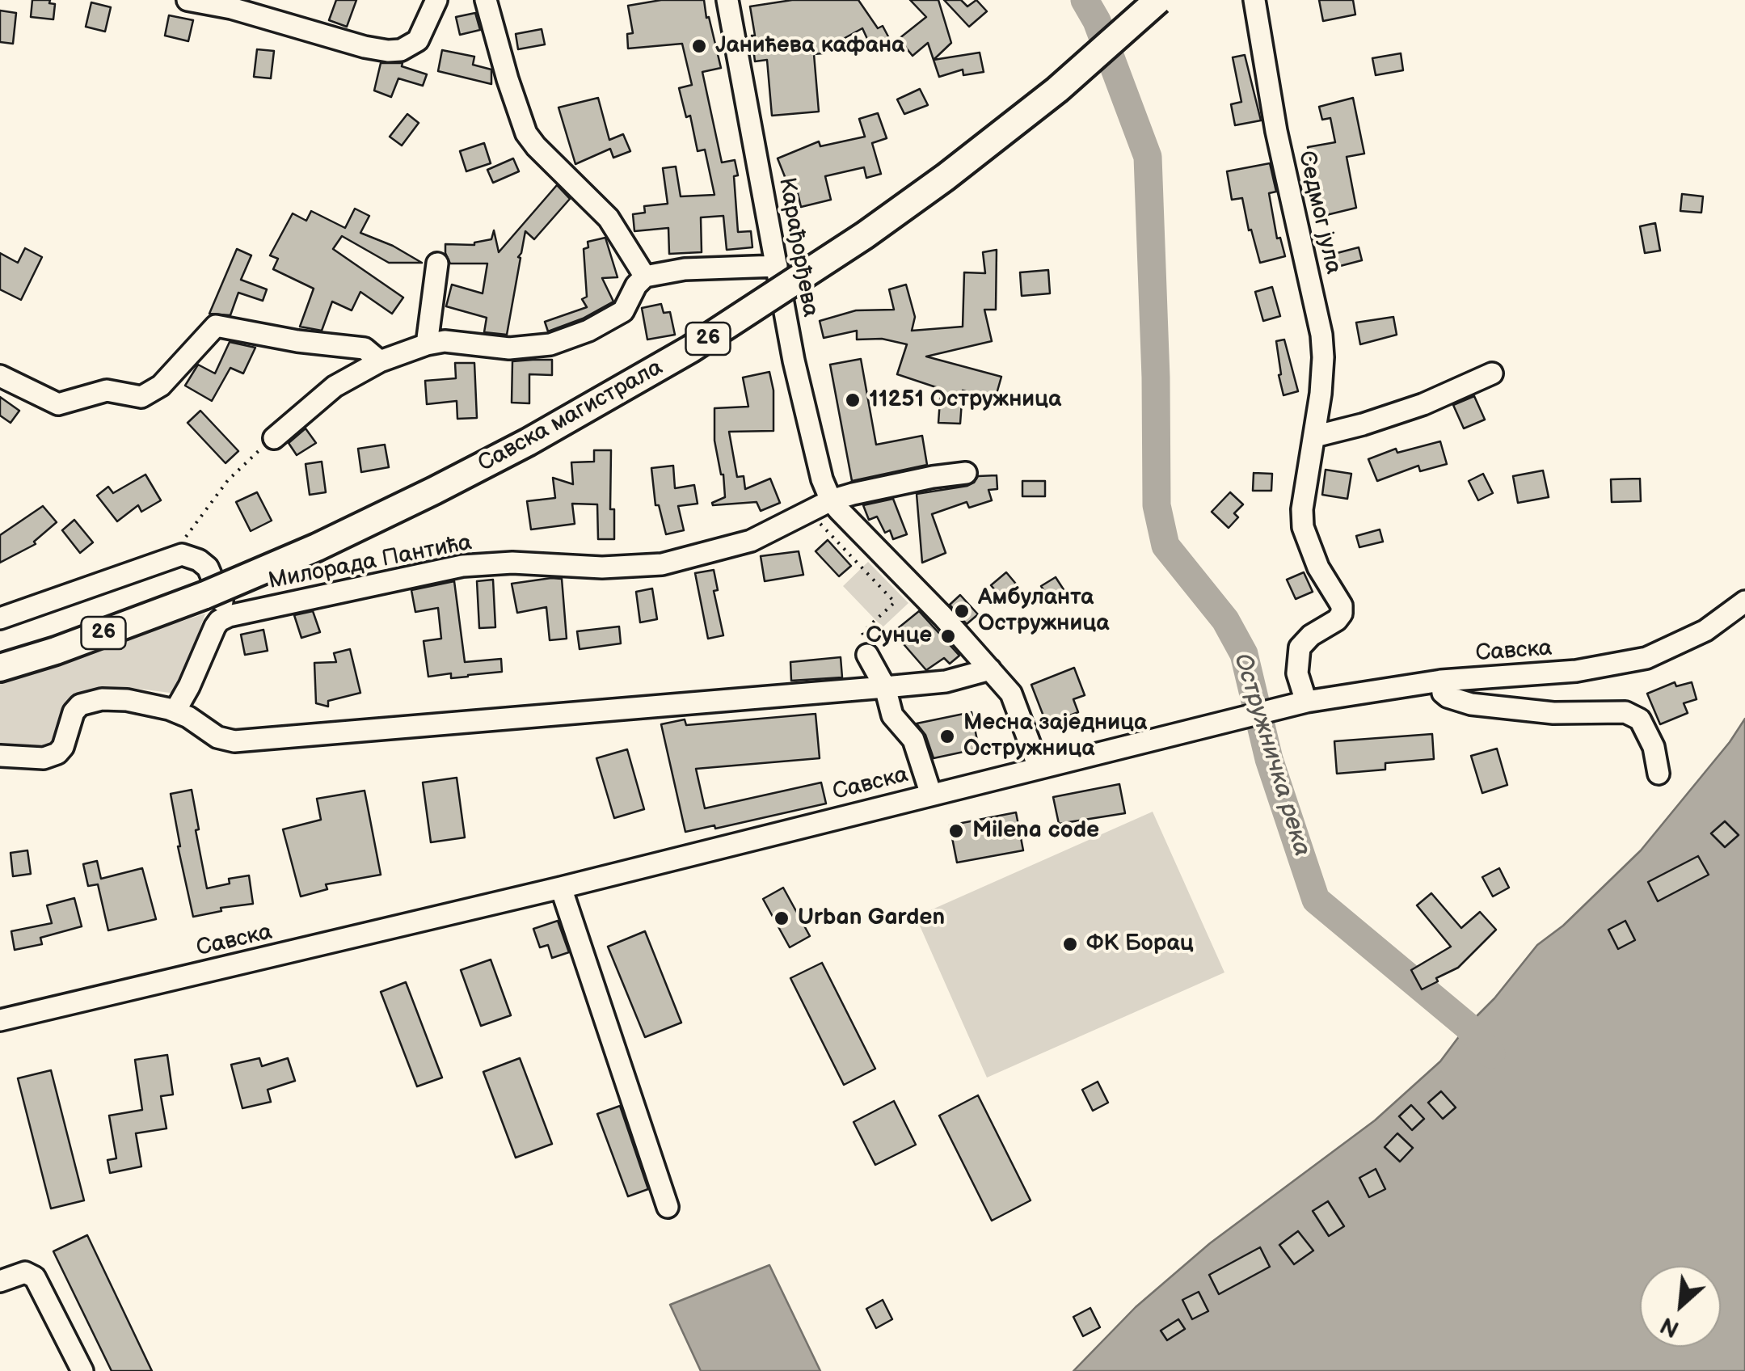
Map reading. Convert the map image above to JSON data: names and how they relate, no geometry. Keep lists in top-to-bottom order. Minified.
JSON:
{"streets":{"main road":["26","Савска магистрала"],"street":["Седмог јула","Карађорђева","Милорада Пантића","Савска"]},"crossings":[["Седмог јула","Савска"],["Карађорђева","Милорада Пантића"],["Карађорђева","Савска"]],"water":["Остружничка река"],"places":["Јанићева кафана","11251 Остружница","Амбуланта Остружница","Сунце","Месна заједница Остружница","Milena code","Urban Garden","ФК Борац"],"north":"bottom left"}
